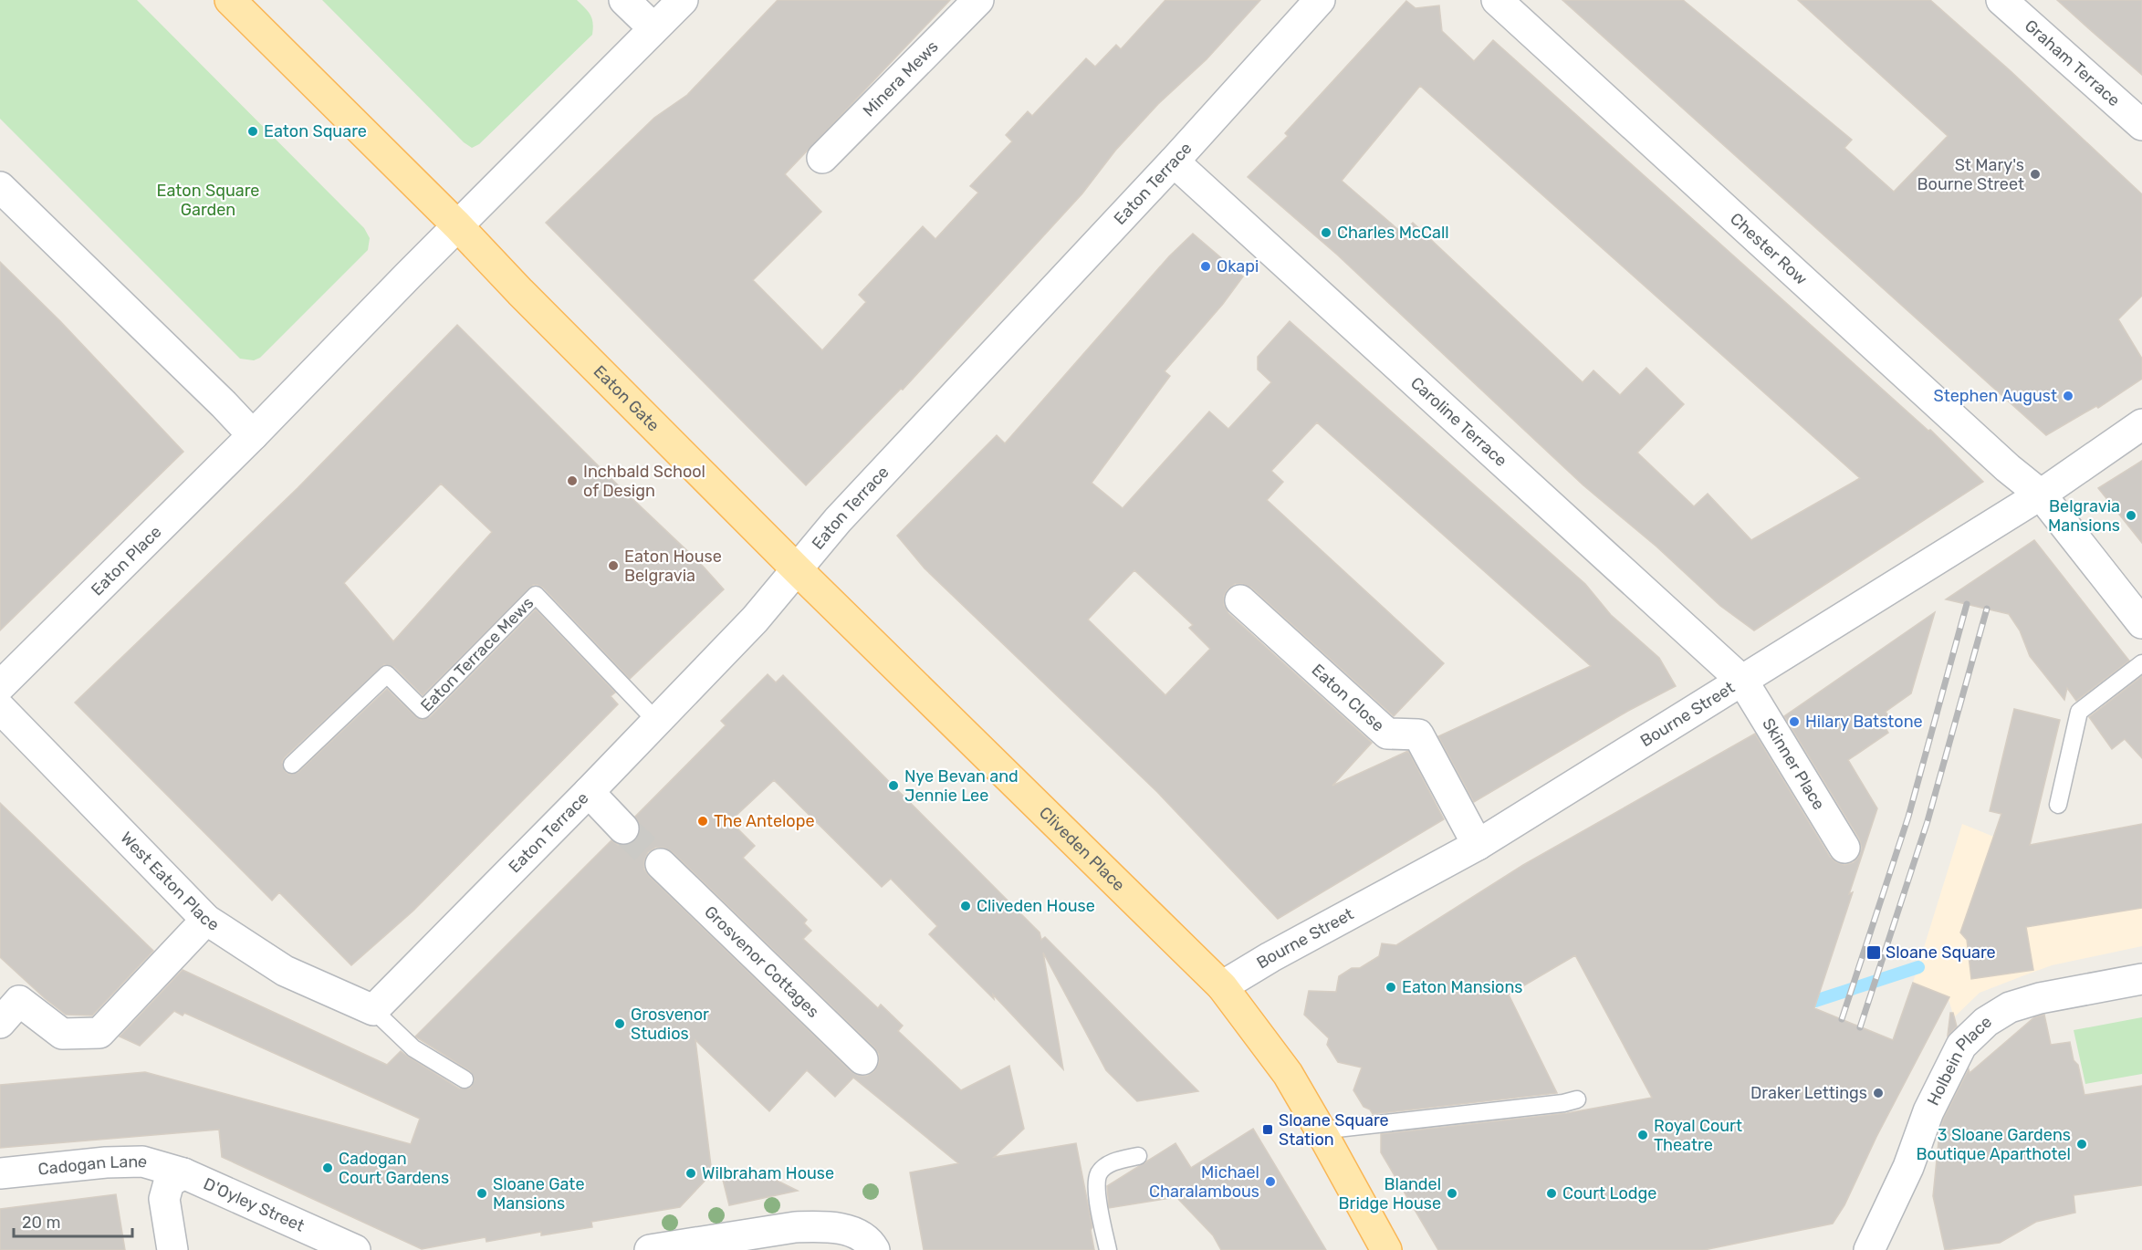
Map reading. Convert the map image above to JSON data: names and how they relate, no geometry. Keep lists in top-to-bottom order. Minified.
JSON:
{"streets":{"main road":["Eaton Gate","Cliveden Place"],"street":["Graham Terrace","Minera Mews","Eaton Terrace","Chester Row","Caroline Terrace","Eaton Place","Eaton Close","Bourne Street","Skinner Place","West Eaton Place","Grosvenor Cottages","Holbein Place","Cadogan Lane","D'Oyley Street"],"lane":["Eaton Terrace Mews"]},"crossings":[["Eaton Terrace","Eaton Gate"],["Eaton Terrace","Caroline Terrace"],["Eaton Terrace","Eaton Terrace Mews"],["Eaton Terrace","Cliveden Place"],["Eaton Terrace","West Eaton Place"],["Chester Row","Bourne Street"],["Eaton Gate","Cliveden Place"],["Caroline Terrace","Bourne Street"],["Caroline Terrace","Skinner Place"],["Eaton Close","Bourne Street"],["Bourne Street","Skinner Place"],["Bourne Street","Cliveden Place"],["Cadogan Lane","D'Oyley Street"]],"parks":["Eaton Square Garden"],"places":{"other":["Eaton Square","St Mary's Bourne Street","Charles McCall","Okapi","Stephen August","Inchbald School of Design","Belgravia Mansions","Eaton House Belgravia","Hilary Batstone","Nye Bevan and Jennie Lee","The Antelope","Cliveden House","Eaton Mansions","Grosvenor Studios","Draker Lettings","Royal Court Theatre","3 Sloane Gardens Boutique Aparthotel","Cadogan Court Gardens","Wilbraham House","Michael Charalambous","Sloane Gate Mansions","Blandel Bridge House","Court Lodge"],"transit":["Sloane Square","Sloane Square Station"]},"scale_bar":"20 m"}
